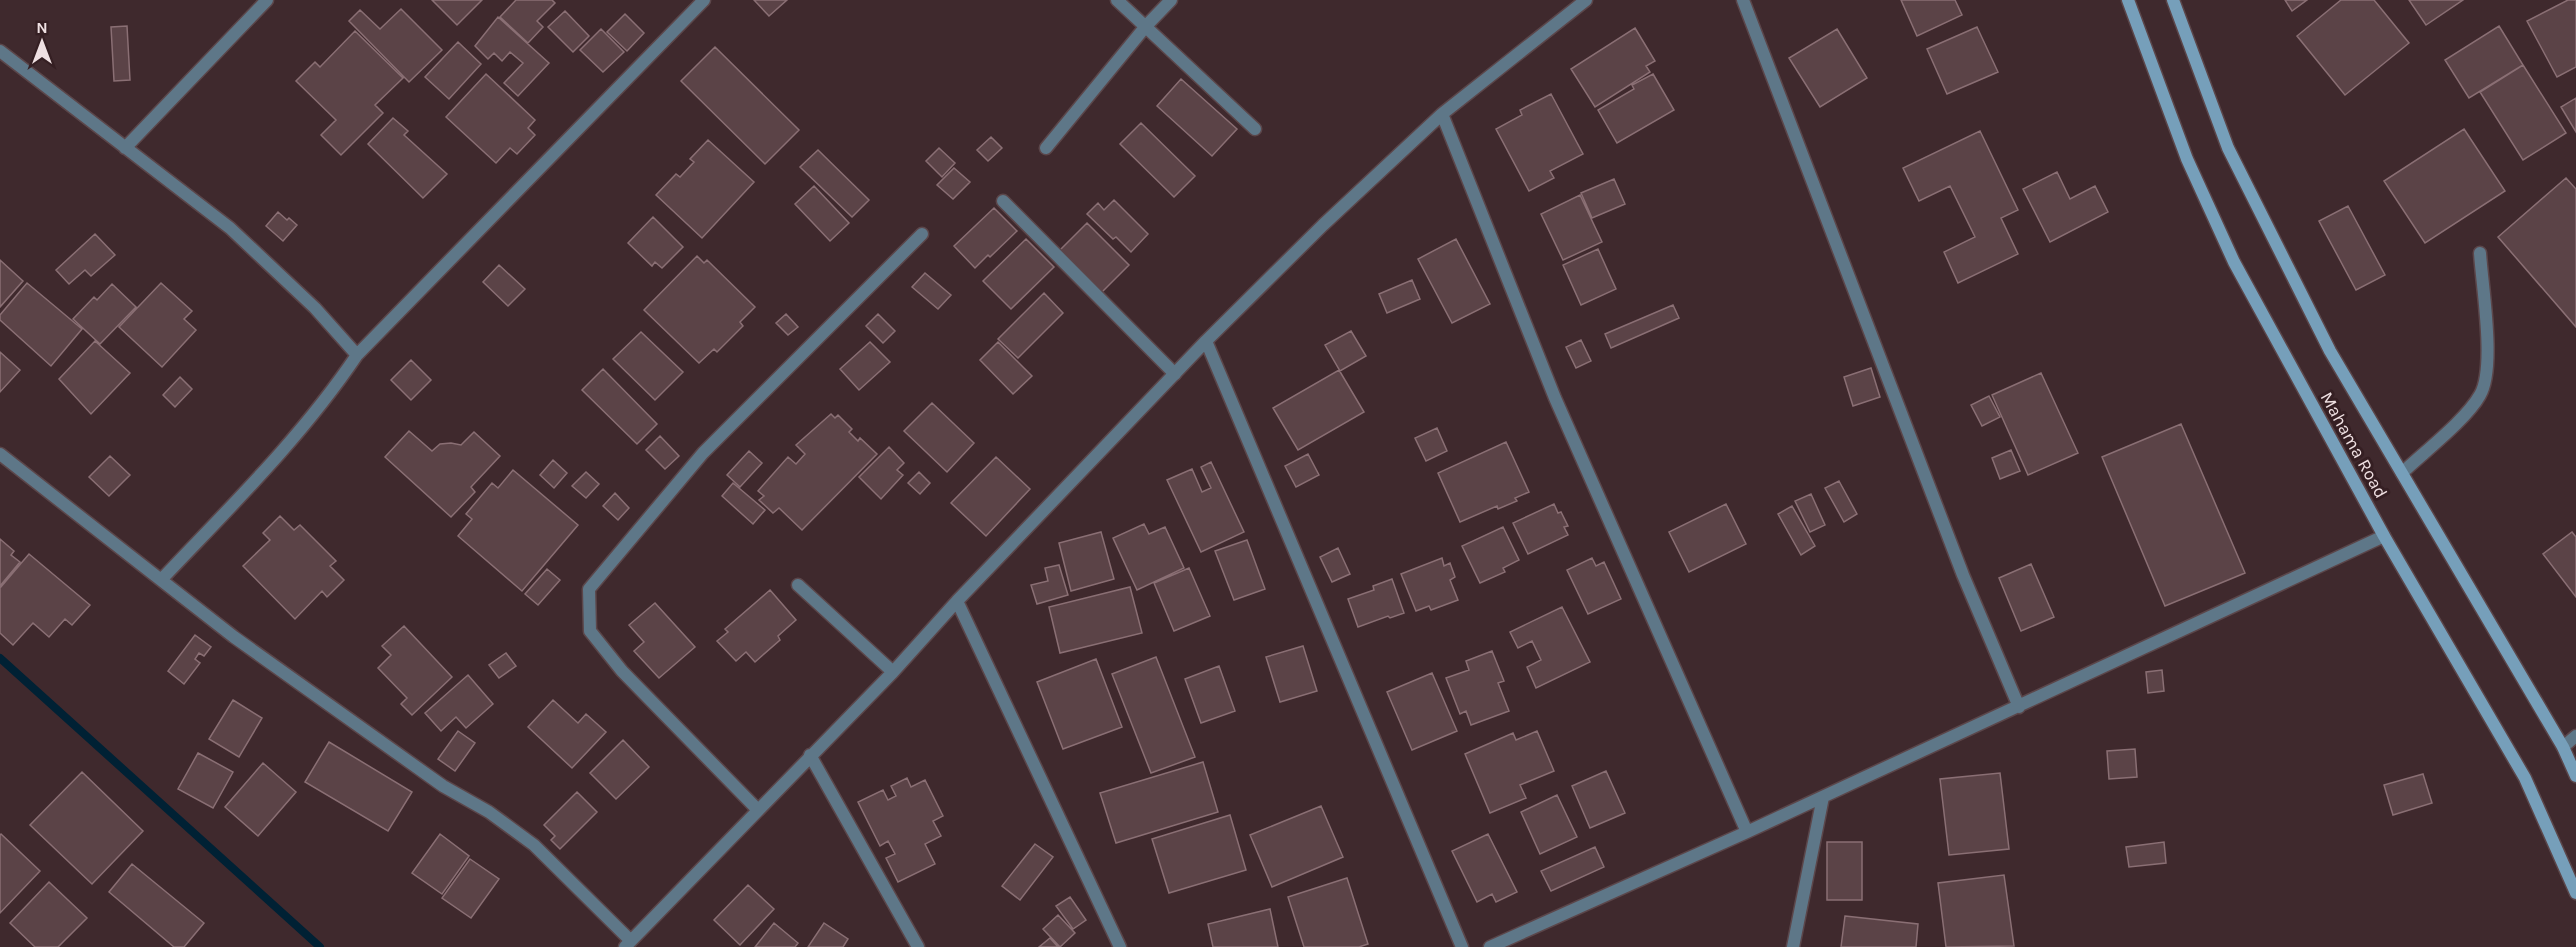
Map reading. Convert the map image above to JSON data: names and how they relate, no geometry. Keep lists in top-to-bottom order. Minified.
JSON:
{"streets":{"street":["Mahama Road"]},"north":"top"}
